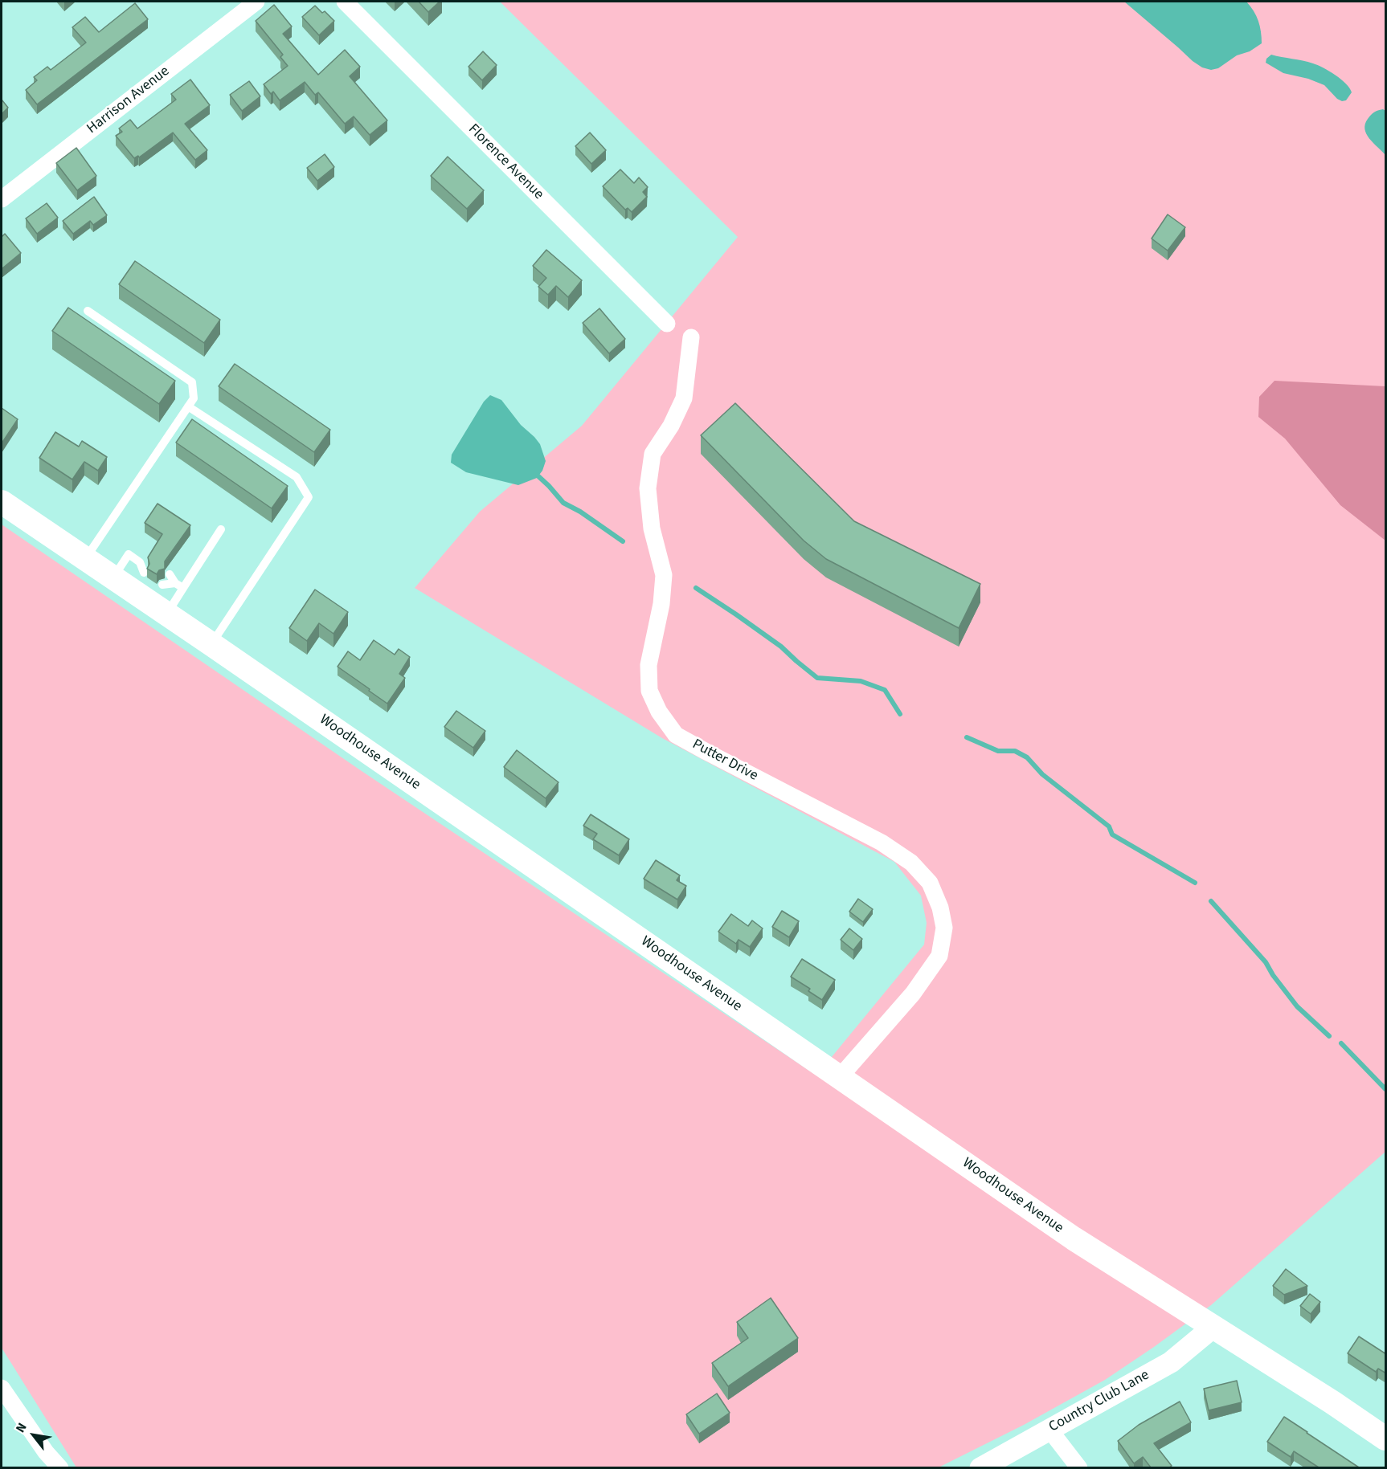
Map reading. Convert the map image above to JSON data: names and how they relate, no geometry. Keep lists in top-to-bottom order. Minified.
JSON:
{"streets":{"main road":["Woodhouse Avenue"],"street":["Harrison Avenue","Florence Avenue","Putter Drive","Country Club Lane"]},"crossings":[["Woodhouse Avenue","Putter Drive"],["Woodhouse Avenue","Country Club Lane"]],"north":"top left"}
